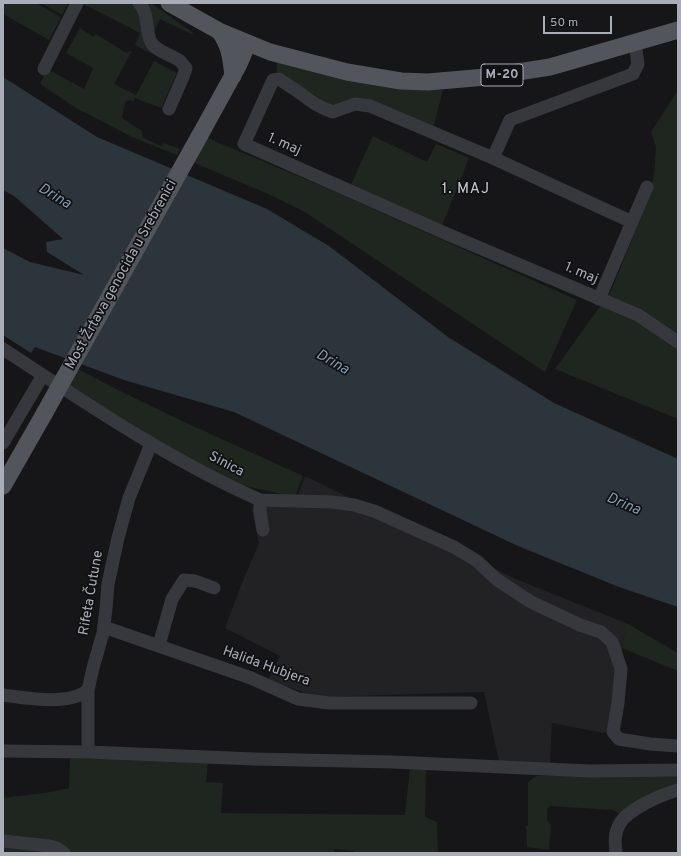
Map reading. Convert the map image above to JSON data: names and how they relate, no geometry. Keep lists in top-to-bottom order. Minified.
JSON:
{"streets":{"main road":["M-20","Most Žrtava genocida u Srebrenici"],"street":["1. maj","Sinica","Rifeta Čutune","Halida Hubjera"]},"crossings":[["M-20","Most Žrtava genocida u Srebrenici"],["Sinica","Rifeta Čutune"],["Rifeta Čutune","Halida Hubjera"]],"districts":["1. MAJ"],"water":["Drina"],"scale_bar":"50 m"}
